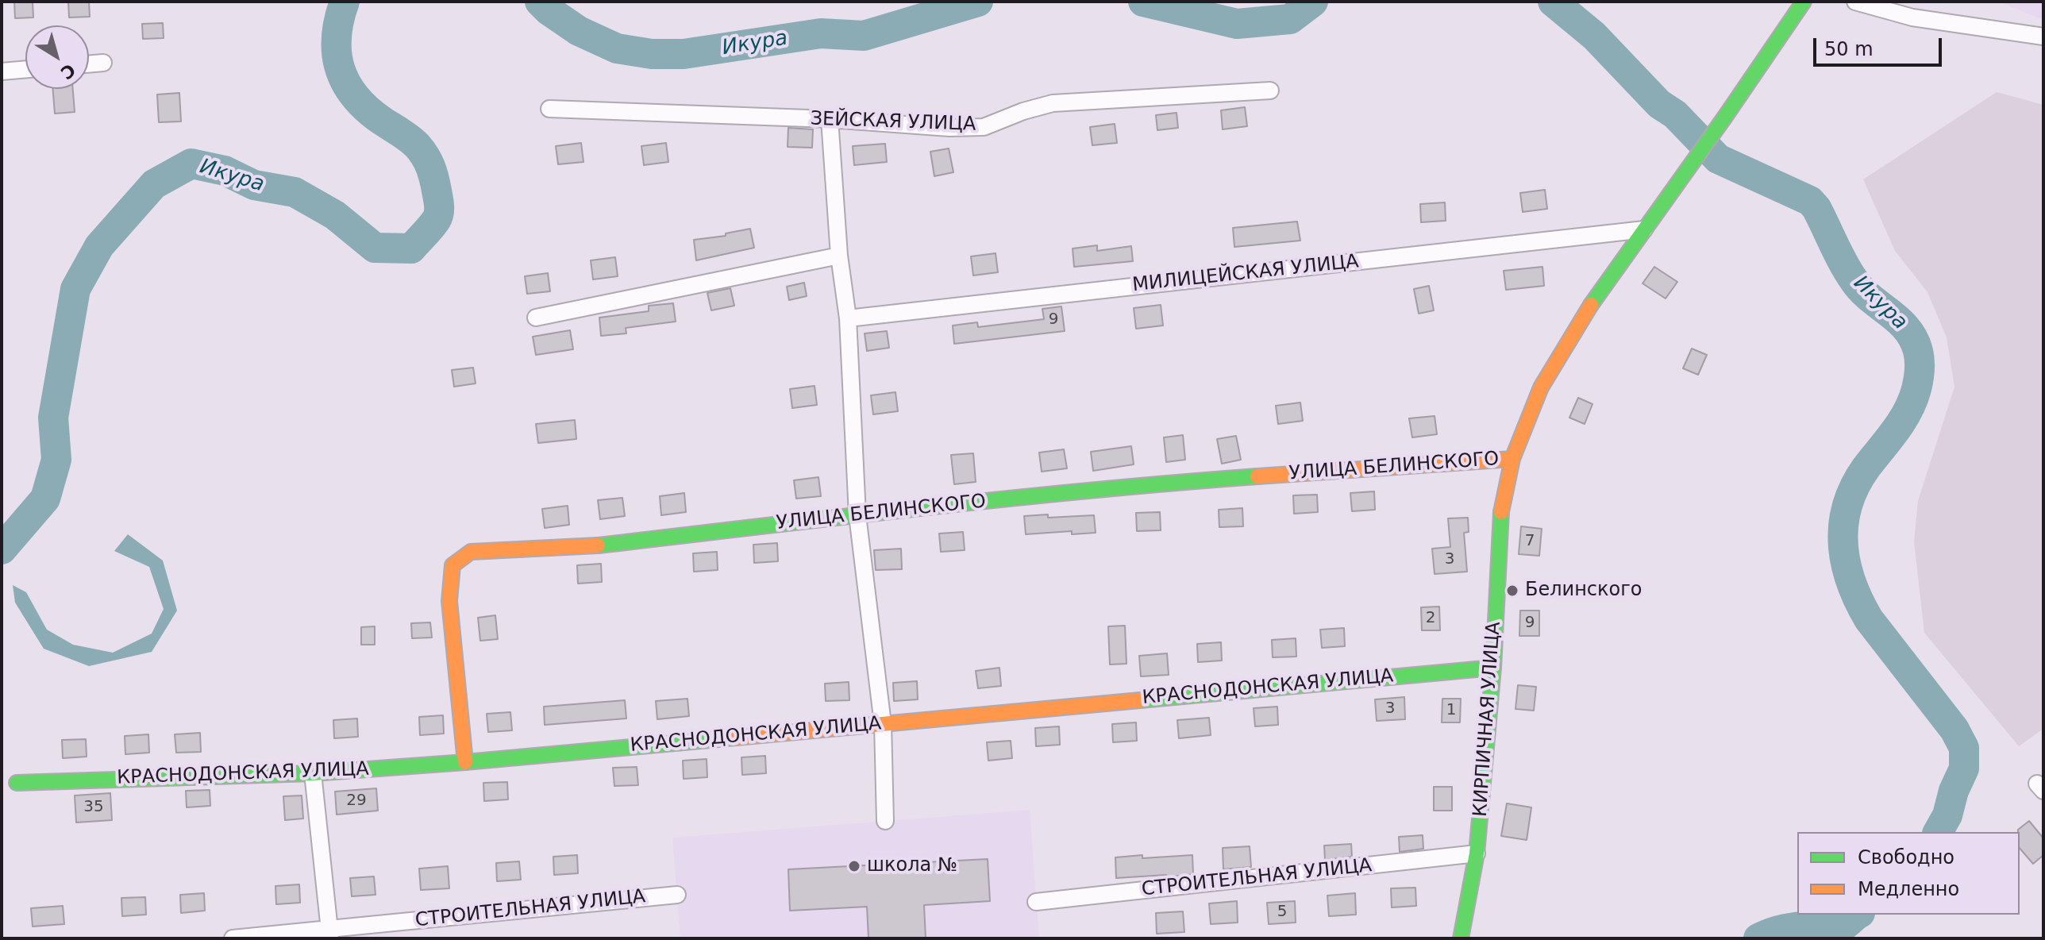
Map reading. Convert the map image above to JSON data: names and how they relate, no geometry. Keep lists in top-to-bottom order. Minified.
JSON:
{"streets":{"street":["ЗЕЙСКАЯ УЛИЦА","МИЛИЦЕЙСКАЯ УЛИЦА","УЛИЦА БЕЛИНСКОГО","КРАСНОДОНСКАЯ УЛИЦА","КИРПИЧНАЯ УЛИЦА","СТРОИТЕЛЬНАЯ УЛИЦА"]},"crossings":[["МИЛИЦЕЙСКАЯ УЛИЦА","КИРПИЧНАЯ УЛИЦА"],["УЛИЦА БЕЛИНСКОГО","КРАСНОДОНСКАЯ УЛИЦА"],["УЛИЦА БЕЛИНСКОГО","КИРПИЧНАЯ УЛИЦА"],["КРАСНОДОНСКАЯ УЛИЦА","КИРПИЧНАЯ УЛИЦА"],["КИРПИЧНАЯ УЛИЦА","СТРОИТЕЛЬНАЯ УЛИЦА"]],"water":["Икура"],"places":["Белинского","школа №"],"house_numbers":["9","7","3","2","9","3","1","29","35","5"],"legend":["Свободно","Медленно"],"scale_bar":"50 m","north":"bottom right"}
